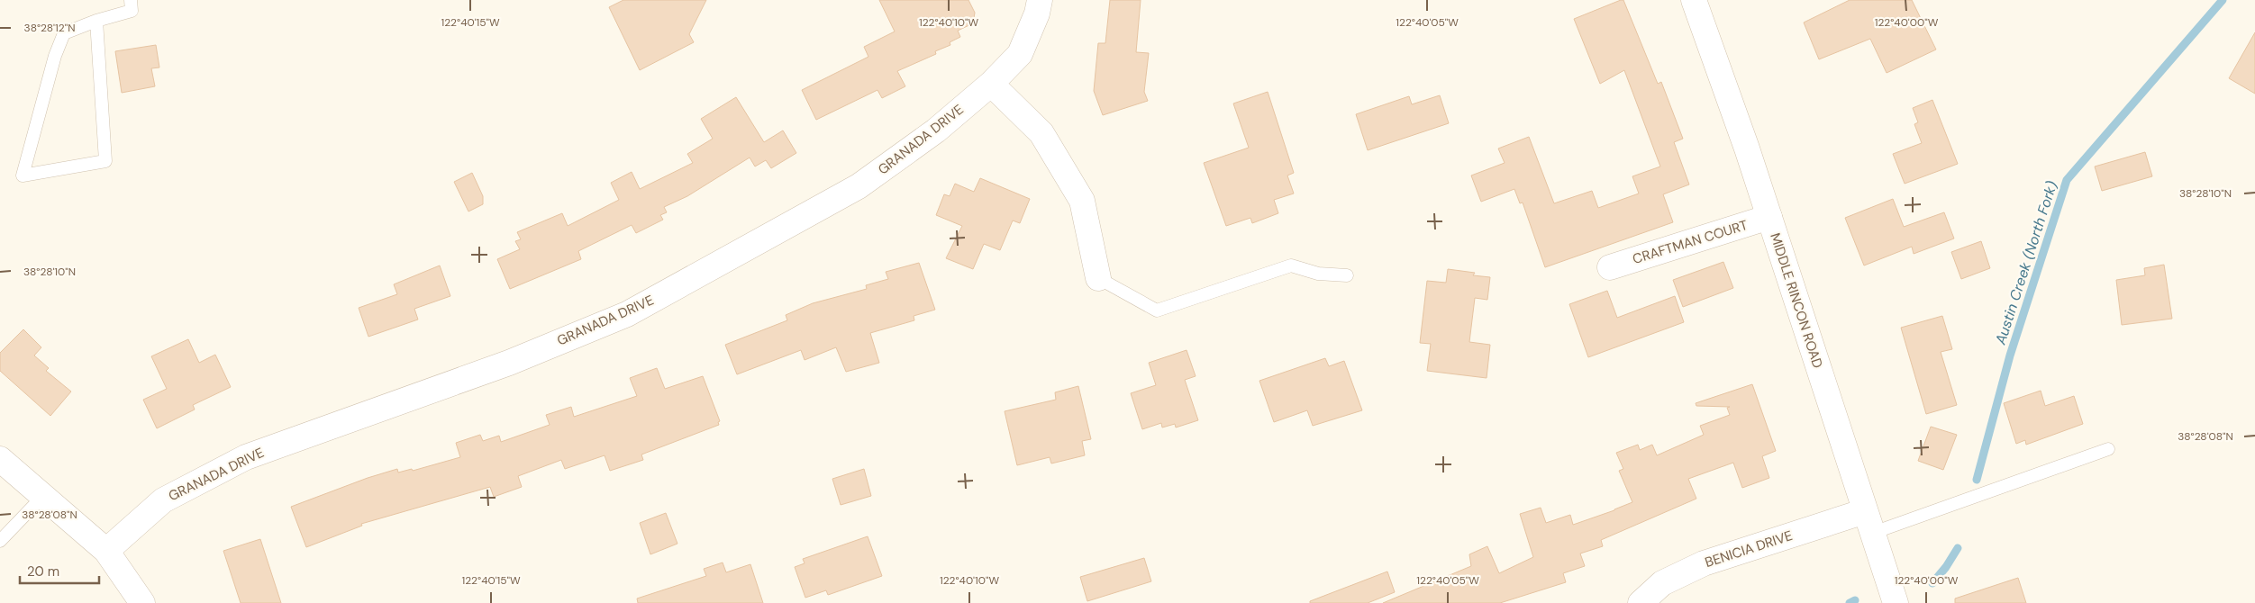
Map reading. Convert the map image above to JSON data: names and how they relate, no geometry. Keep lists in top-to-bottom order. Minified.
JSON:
{"streets":{"street":["GRANADA DRIVE","CRAFTMAN COURT","MIDDLE RINCON ROAD","BENICIA DRIVE"]},"crossings":[["CRAFTMAN COURT","MIDDLE RINCON ROAD"],["MIDDLE RINCON ROAD","BENICIA DRIVE"]],"water":["Austin Creek (North Fork)"],"scale_bar":"20 m","coordinates":["122°40'15\"W","122°40'10\"W","122°40'05\"W","122°40'00\"W","38°28'12\"N","38°28'10\"N","38°28'08\"N"]}
